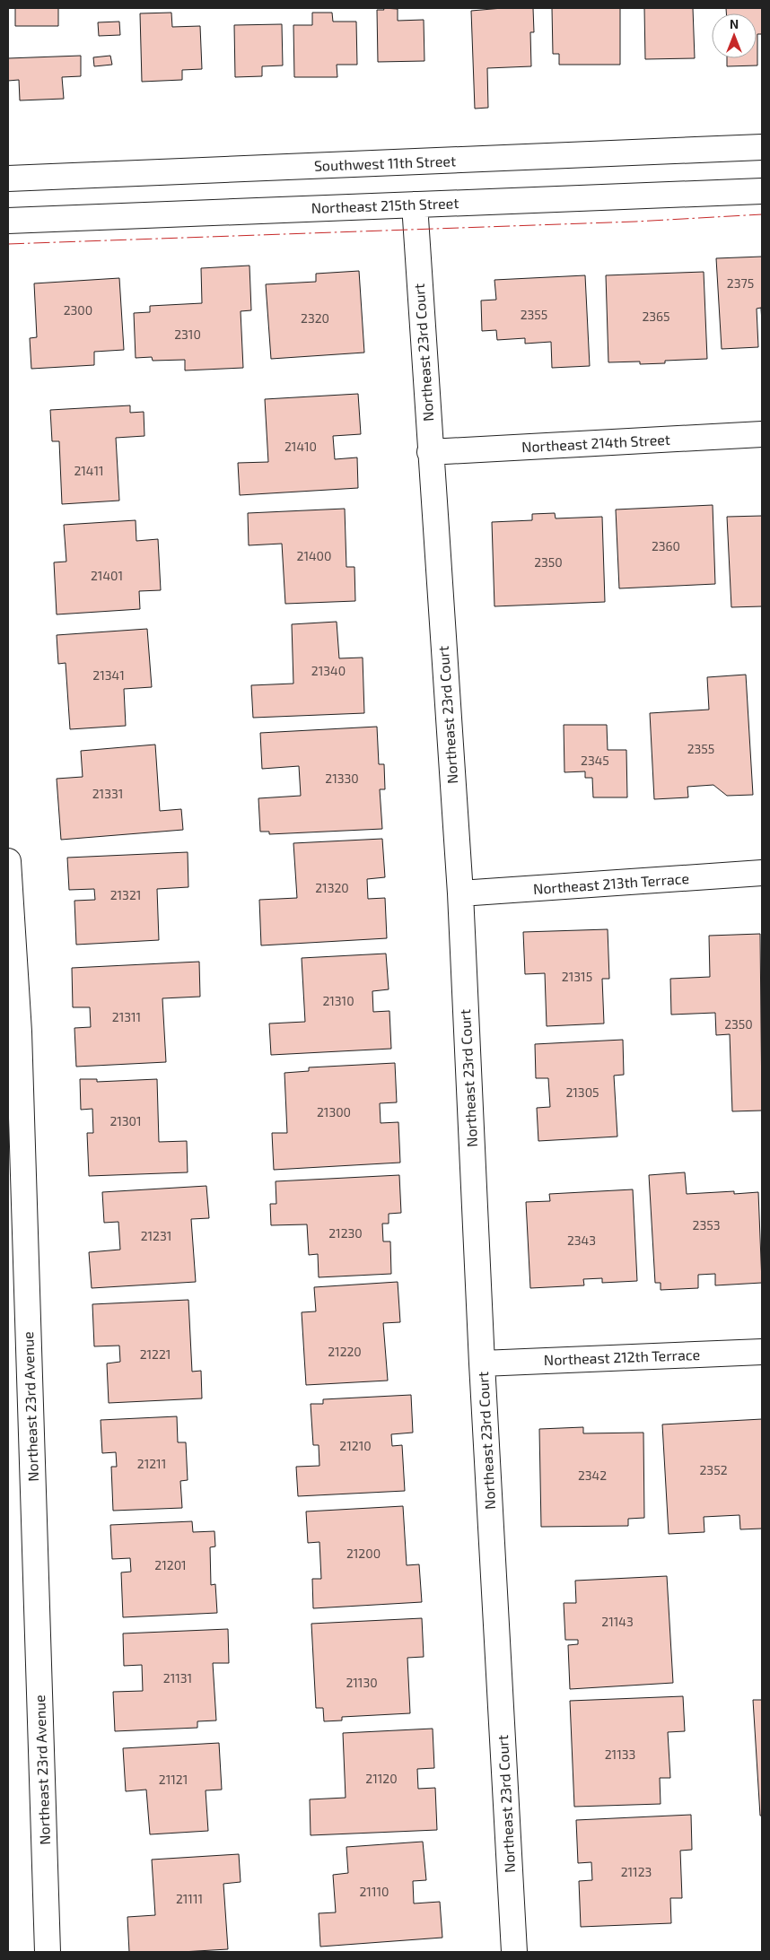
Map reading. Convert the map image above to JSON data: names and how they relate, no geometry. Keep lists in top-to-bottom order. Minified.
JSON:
{"streets":{"street":["Southwest 11th Street","Northeast 215th Street","Northeast 23rd Court","Northeast 214th Street","Northeast 213th Terrace","Northeast 212th Terrace","Northeast 23rd Avenue"]},"crossings":[["Northeast 215th Street","Northeast 23rd Court"],["Northeast 23rd Court","Northeast 214th Street"],["Northeast 23rd Court","Northeast 213th Terrace"],["Northeast 23rd Court","Northeast 212th Terrace"]],"house_numbers":["2375","2300","2355","2365","2320","2310","21410","21411","2360","21400","2350","21401","21340","21341","2355","2345","21330","21331","21320","21321","21315","21310","21311","2350","21305","21300","21301","2353","21230","21231","2343","21220","21221","21210","21211","2352","2342","21200","21201","21143","21131","21130","21133","21120","21121","21123","21110","21111"],"north":"top"}
